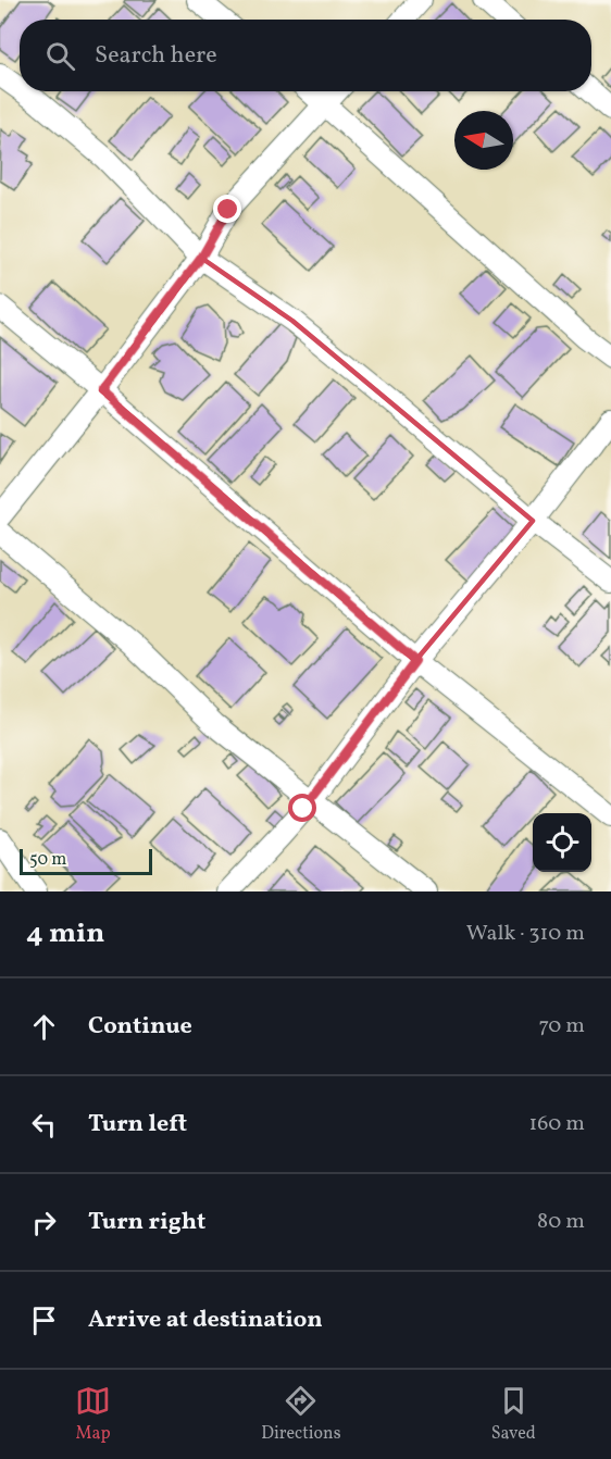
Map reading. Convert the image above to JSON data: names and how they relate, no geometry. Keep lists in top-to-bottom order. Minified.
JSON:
{"scale_bar":"50 m","north":"left","page":{"search":"Search here","scale":"50 m","heading":["4 min","Walk · 310 m"],"list":[["Continue","70 m"],["Turn left","160 m"],["Turn right","80 m"],"Arrive at destination"],"nav":["Map","Directions","Saved"]}}
